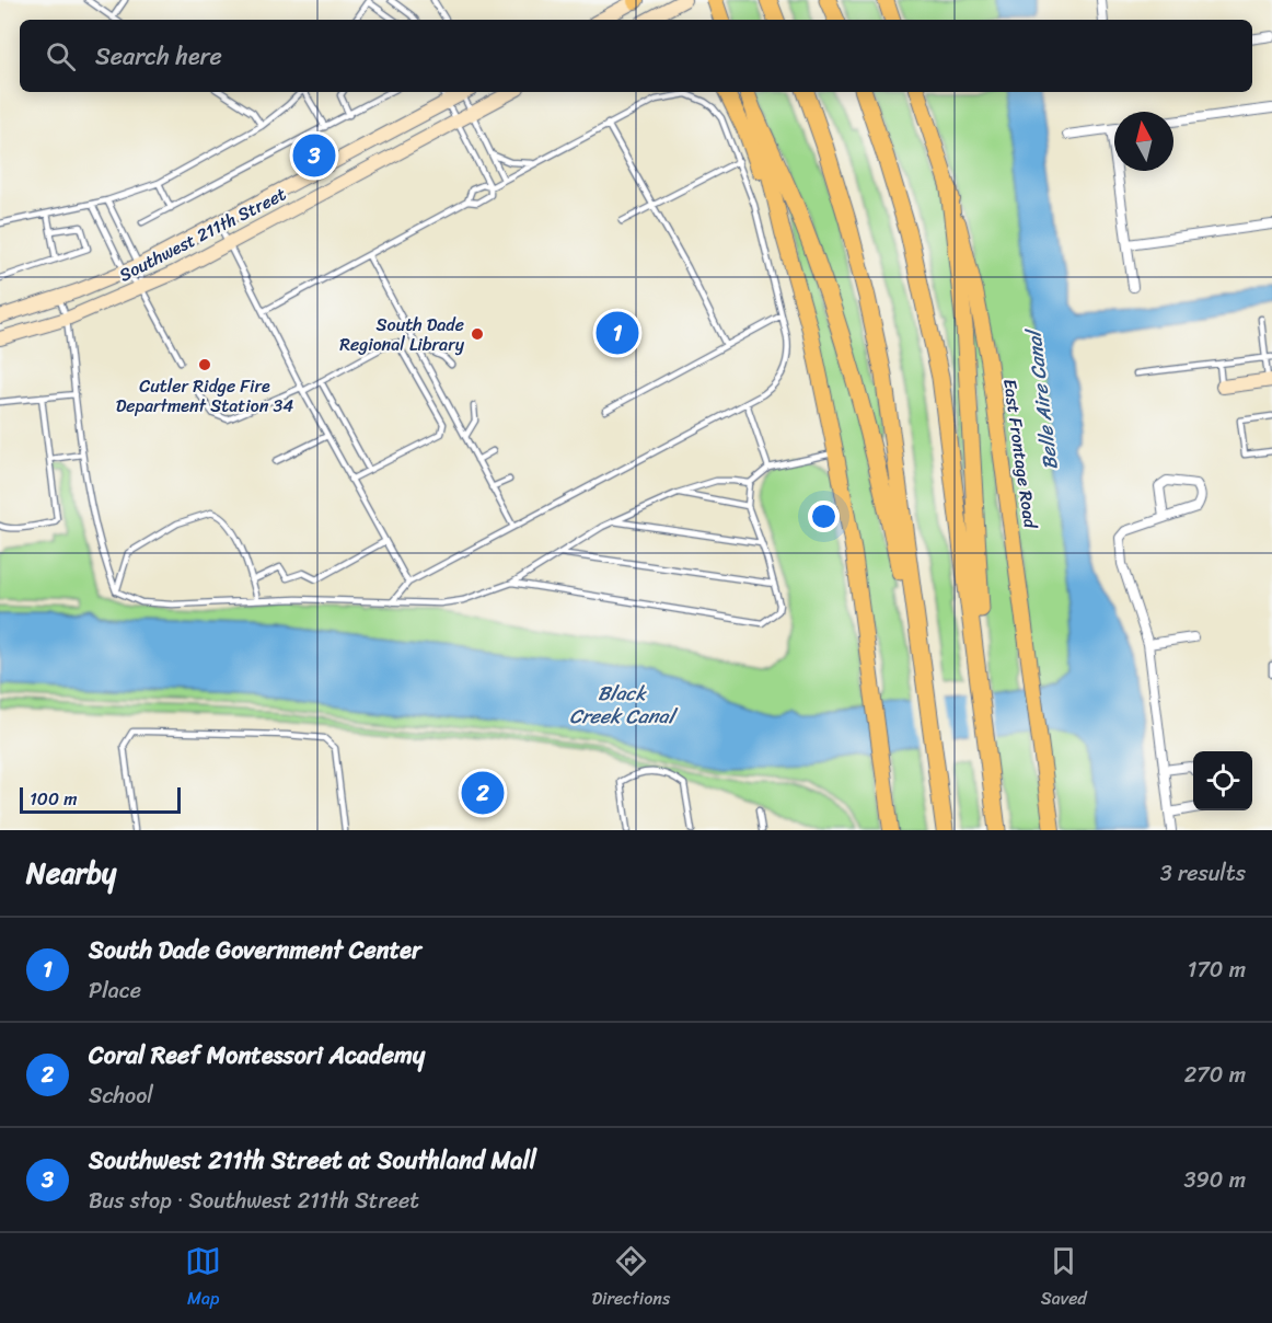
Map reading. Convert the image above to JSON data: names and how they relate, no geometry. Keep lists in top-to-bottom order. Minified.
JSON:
{"streets":{"main road":["Southwest 211th Street","East Frontage Road"]},"water":["Belle Aire Canal","Black Creek Canal"],"places":["South Dade Regional Library","Cutler Ridge Fire Department Station 34"],"scale_bar":"100 m","north":"top","page":{"search":"Search here","pins":["3","1","2"],"scale":"100 m","heading":["Nearby","3 results"],"list":[{"mark":"1","name":"South Dade Government Center","note":"Place","value":"170 m"},{"mark":"2","name":"Coral Reef Montessori Academy","note":"School","value":"270 m"},{"mark":"3","name":"Southwest 211th Street at Southland Mall","note":"Bus stop · Southwest 211th Street","value":"390 m"}],"nav":["Map","Directions","Saved"]}}
